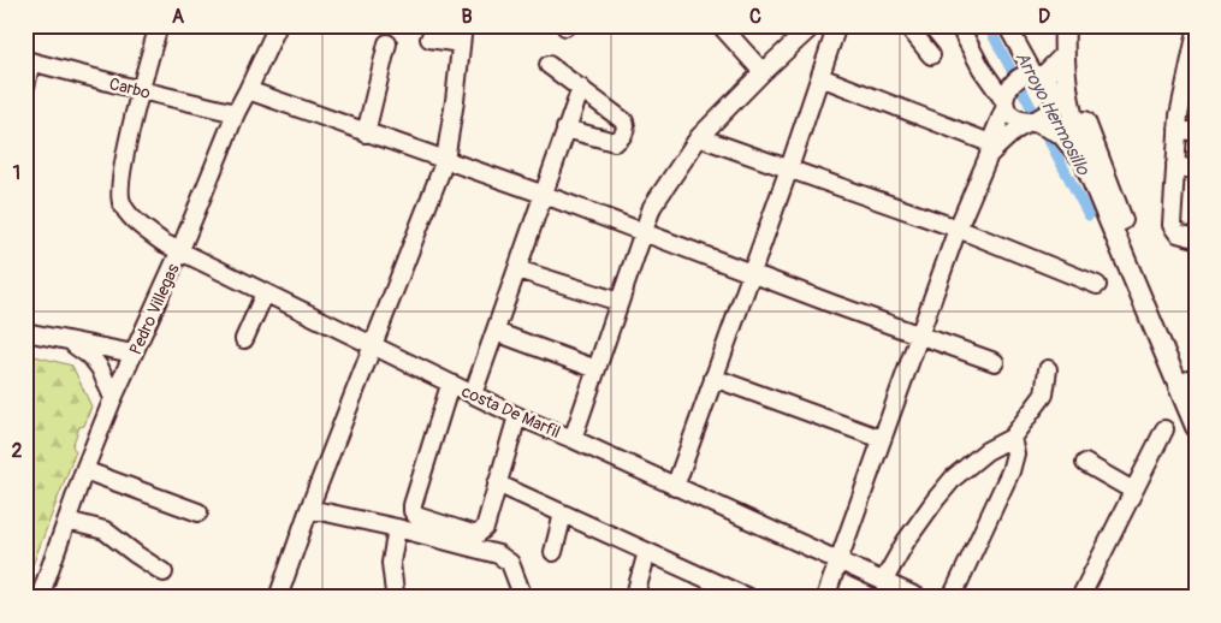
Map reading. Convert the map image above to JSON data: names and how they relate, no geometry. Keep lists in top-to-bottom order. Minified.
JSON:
{"streets":{"street":["Carbo","Pedro Villegas","costa De Marfil"]},"crossings":[["Carbo","Pedro Villegas"],["Carbo","costa De Marfil"],["Pedro Villegas","costa De Marfil"]],"water":["Arroyo Hermosillo"],"grid":{"columns":["A","B","C","D"],"rows":["1","2"]}}
